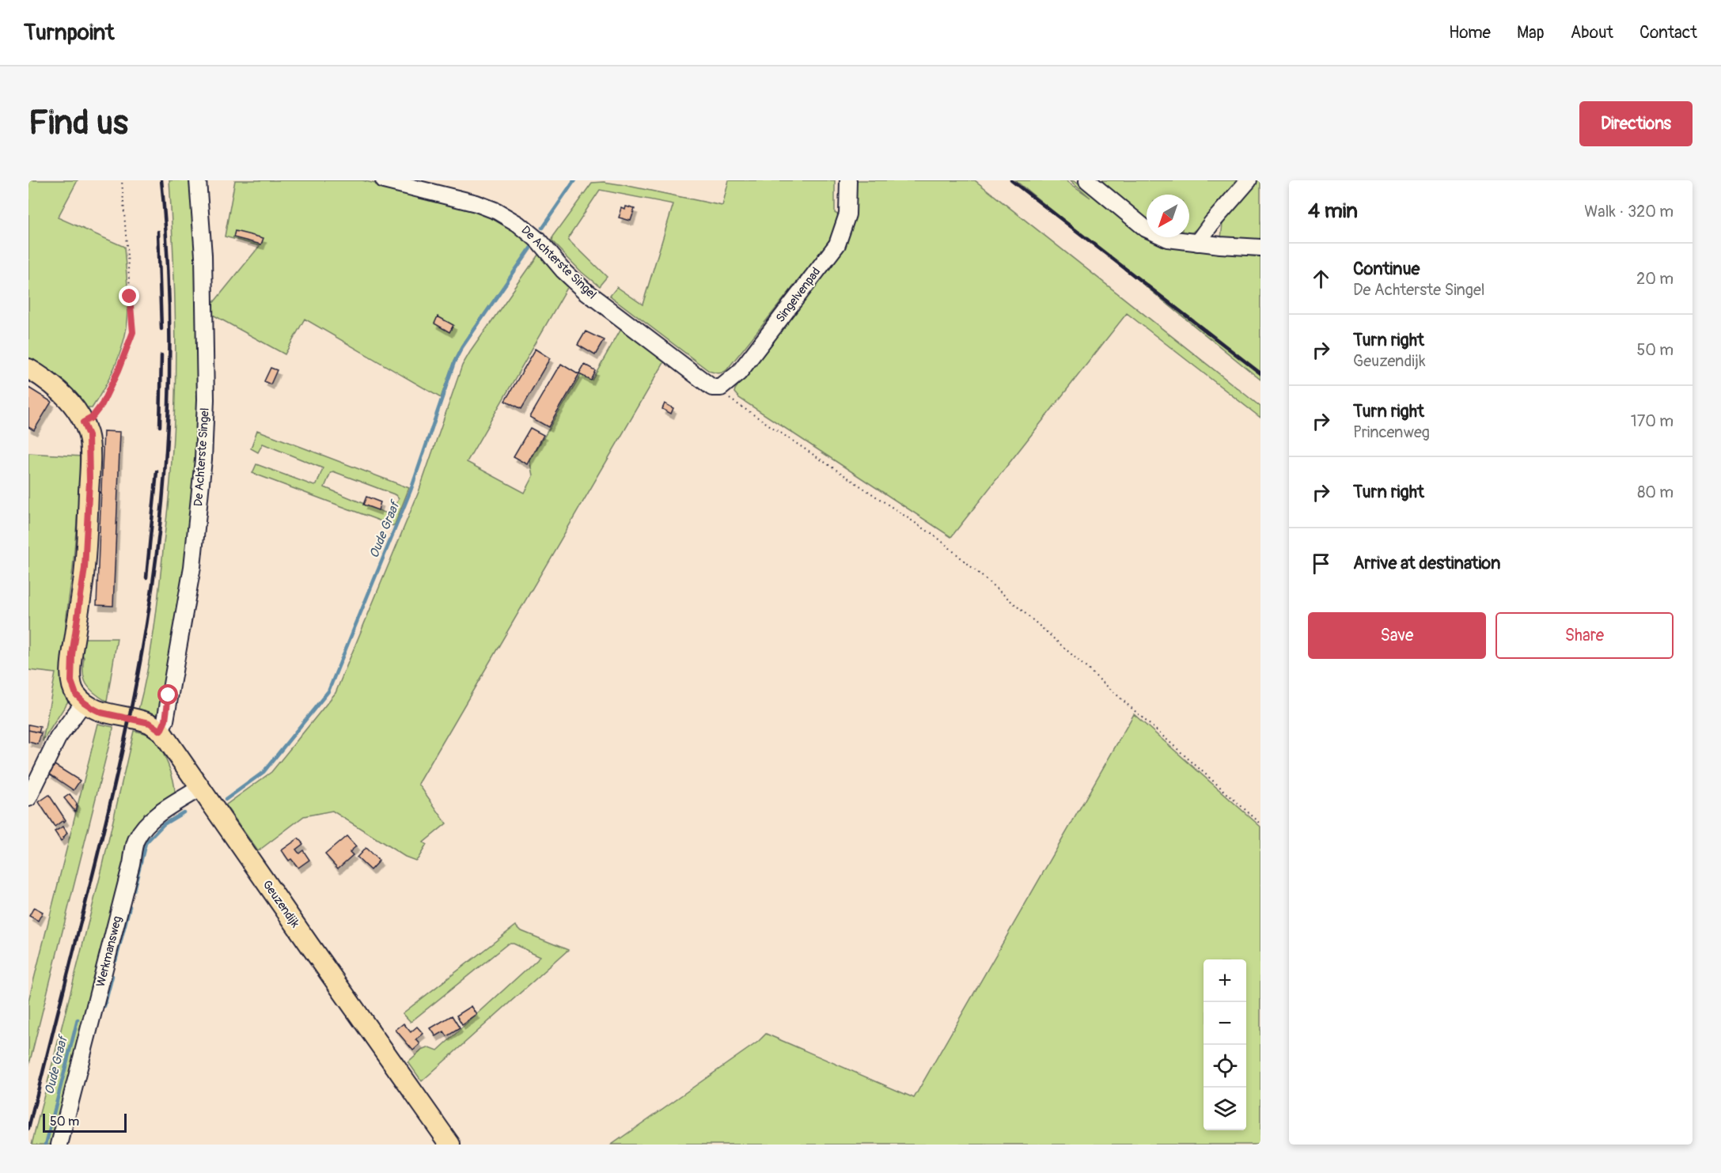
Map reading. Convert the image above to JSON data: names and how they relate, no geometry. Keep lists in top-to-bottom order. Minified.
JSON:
{"streets":{"main road":["Geuzendijk"],"street":["De Achterste Singel","Singelvenpad","Werkmansweg"]},"crossings":[["De Achterste Singel","Singelvenpad"],["De Achterste Singel","Geuzendijk"],["Geuzendijk","Werkmansweg"]],"water":["Oude Graaf"],"scale_bar":"50 m","north":"bottom left","page":{"header":"Turnpoint","nav":["Home","Map","About","Contact"],"buttons":["Directions",["Save","Share"]],"title":"Find us","heading":["4 min","Walk · 320 m"],"list":[["Continue","De Achterste Singel","20 m"],["Turn right","Geuzendijk","50 m"],["Turn right","Princenweg","170 m"],["Turn right","80 m"],"Arrive at destination"],"map_buttons":["+","−"],"scale":"50 m"}}
